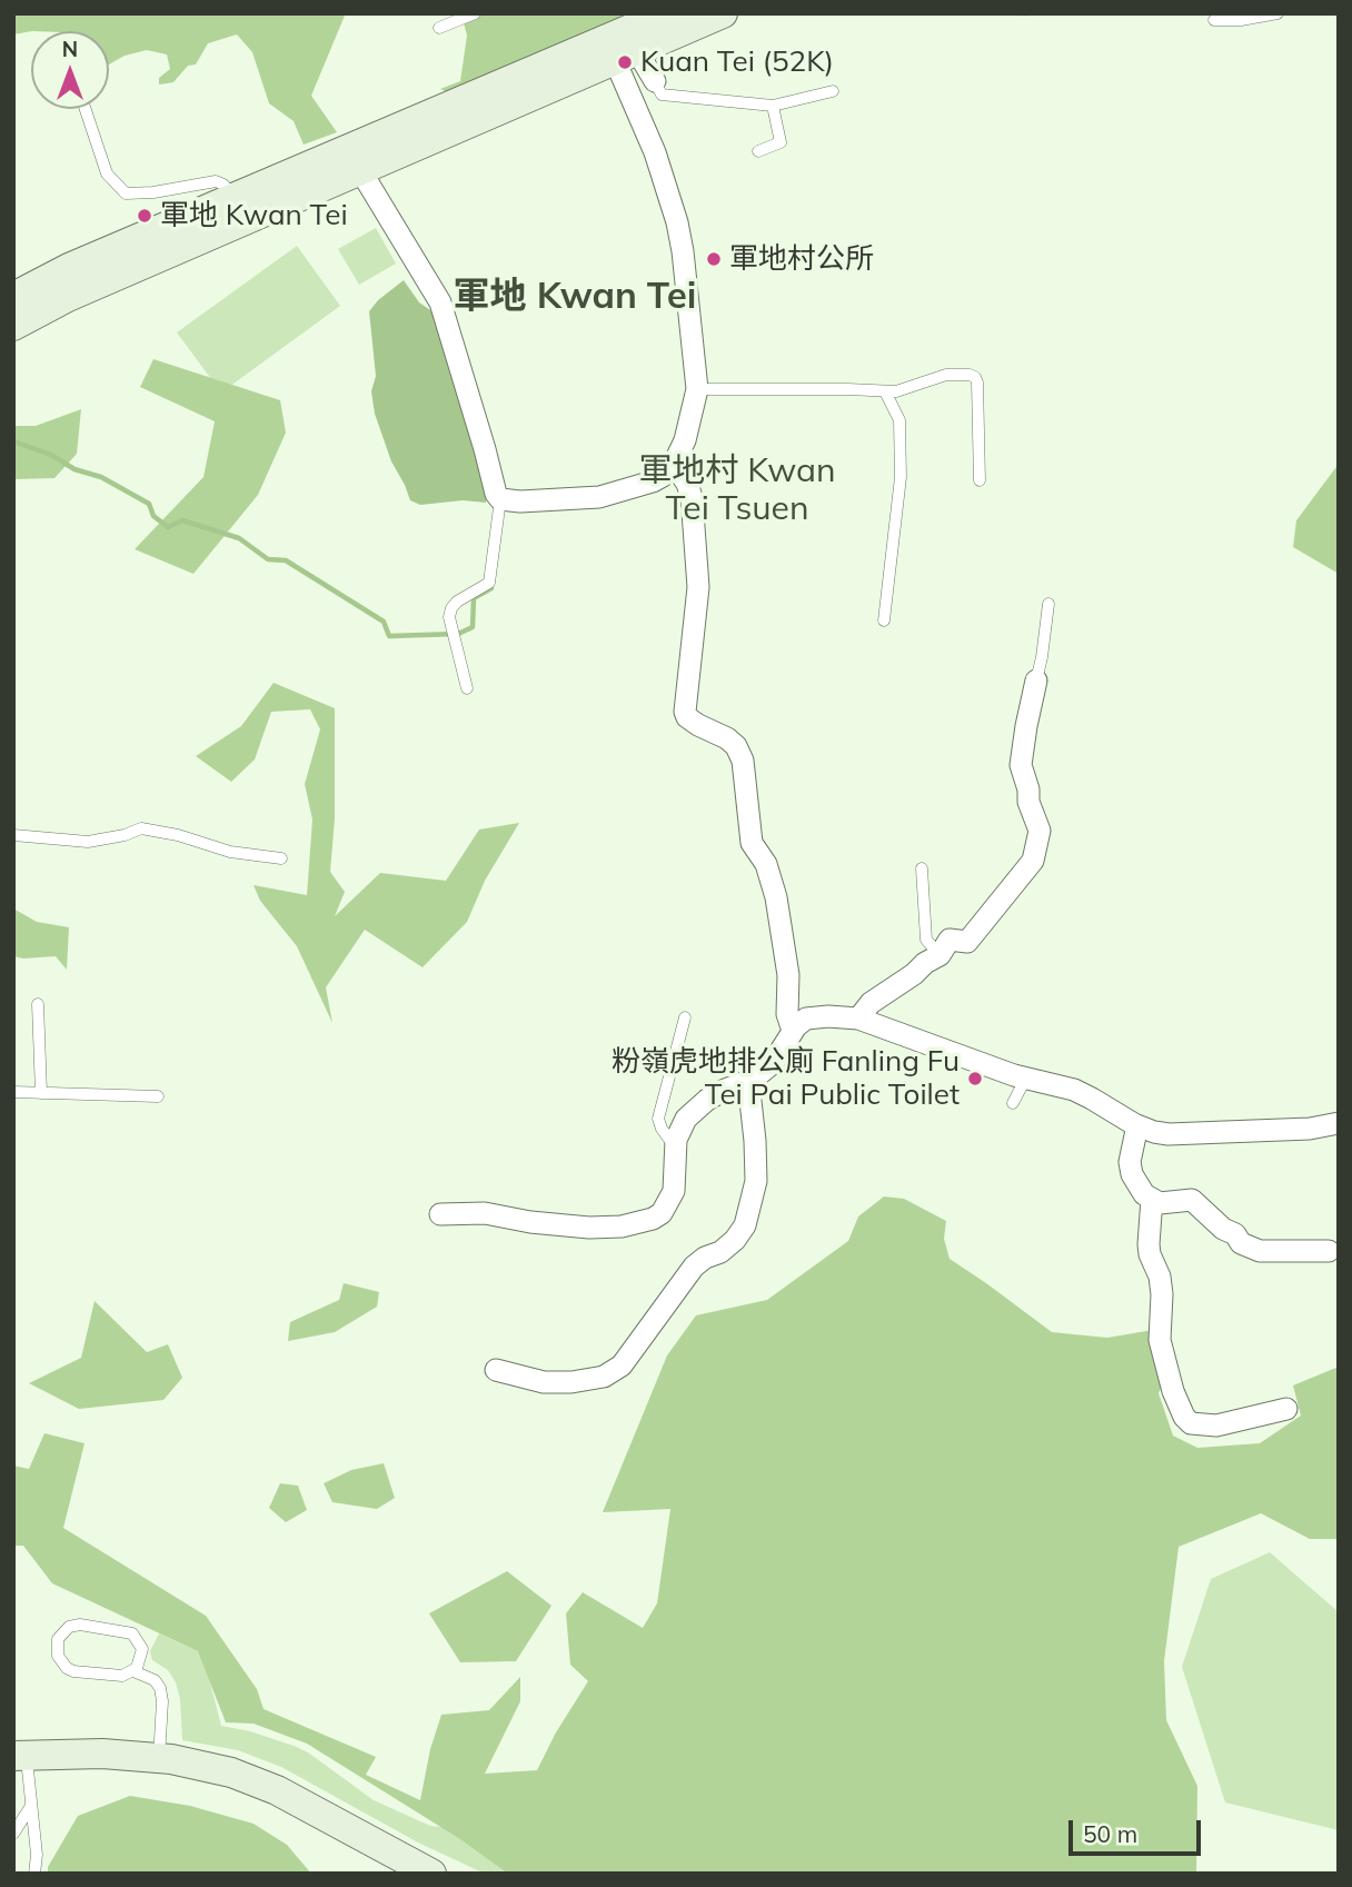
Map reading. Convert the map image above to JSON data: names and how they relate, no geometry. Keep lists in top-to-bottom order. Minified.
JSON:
{"districts":["軍地 Kwan Tei","軍地村 Kwan Tei Tsuen"],"places":["Kuan Tei (52K)","軍地 Kwan Tei","軍地村公所","粉嶺虎地排公廁 Fanling Fu Tei Pai Public Toilet"],"scale_bar":"50 m","north":"top"}
